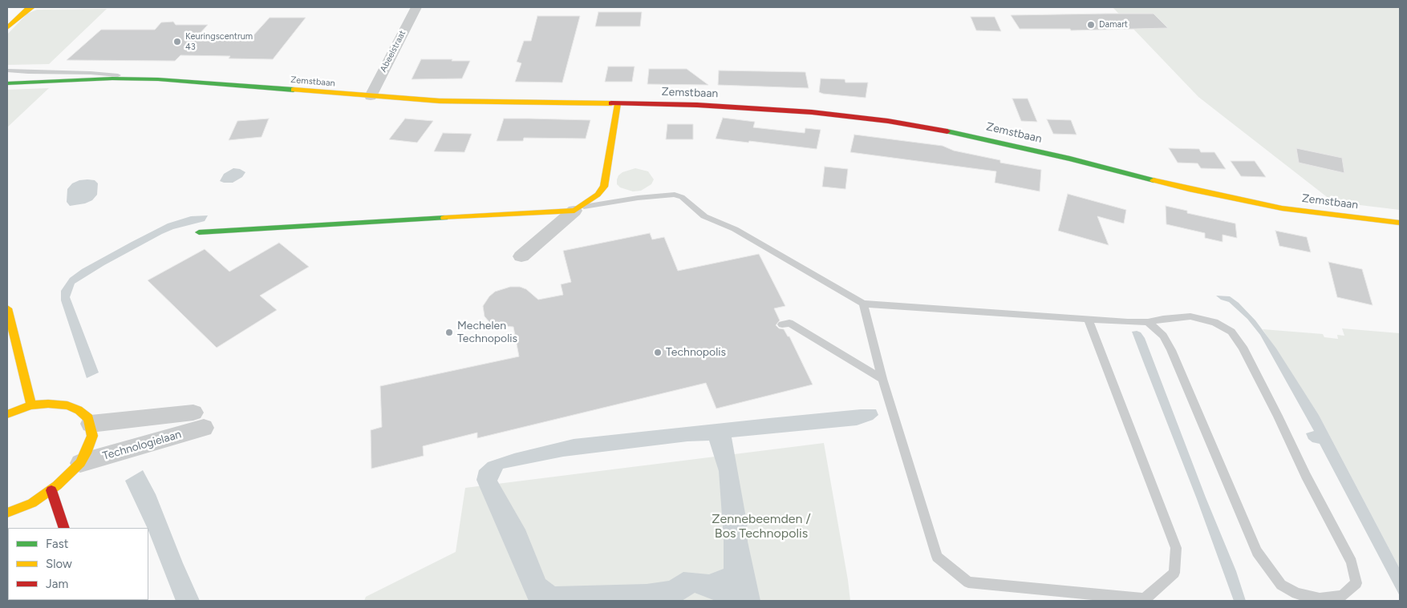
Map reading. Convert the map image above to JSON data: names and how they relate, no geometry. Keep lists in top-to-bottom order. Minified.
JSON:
{"streets":{"main road":["Zemstbaan"],"street":["Abeelstraat","Technologielaan"]},"crossings":[["Abeelstraat","Zemstbaan"]],"parks":["Zennebeemden / Bos Technopolis"],"places":["Damart","Keuringscentrum 43","Mechelen Technopolis","Technopolis"],"legend":["Fast","Slow","Jam"]}
